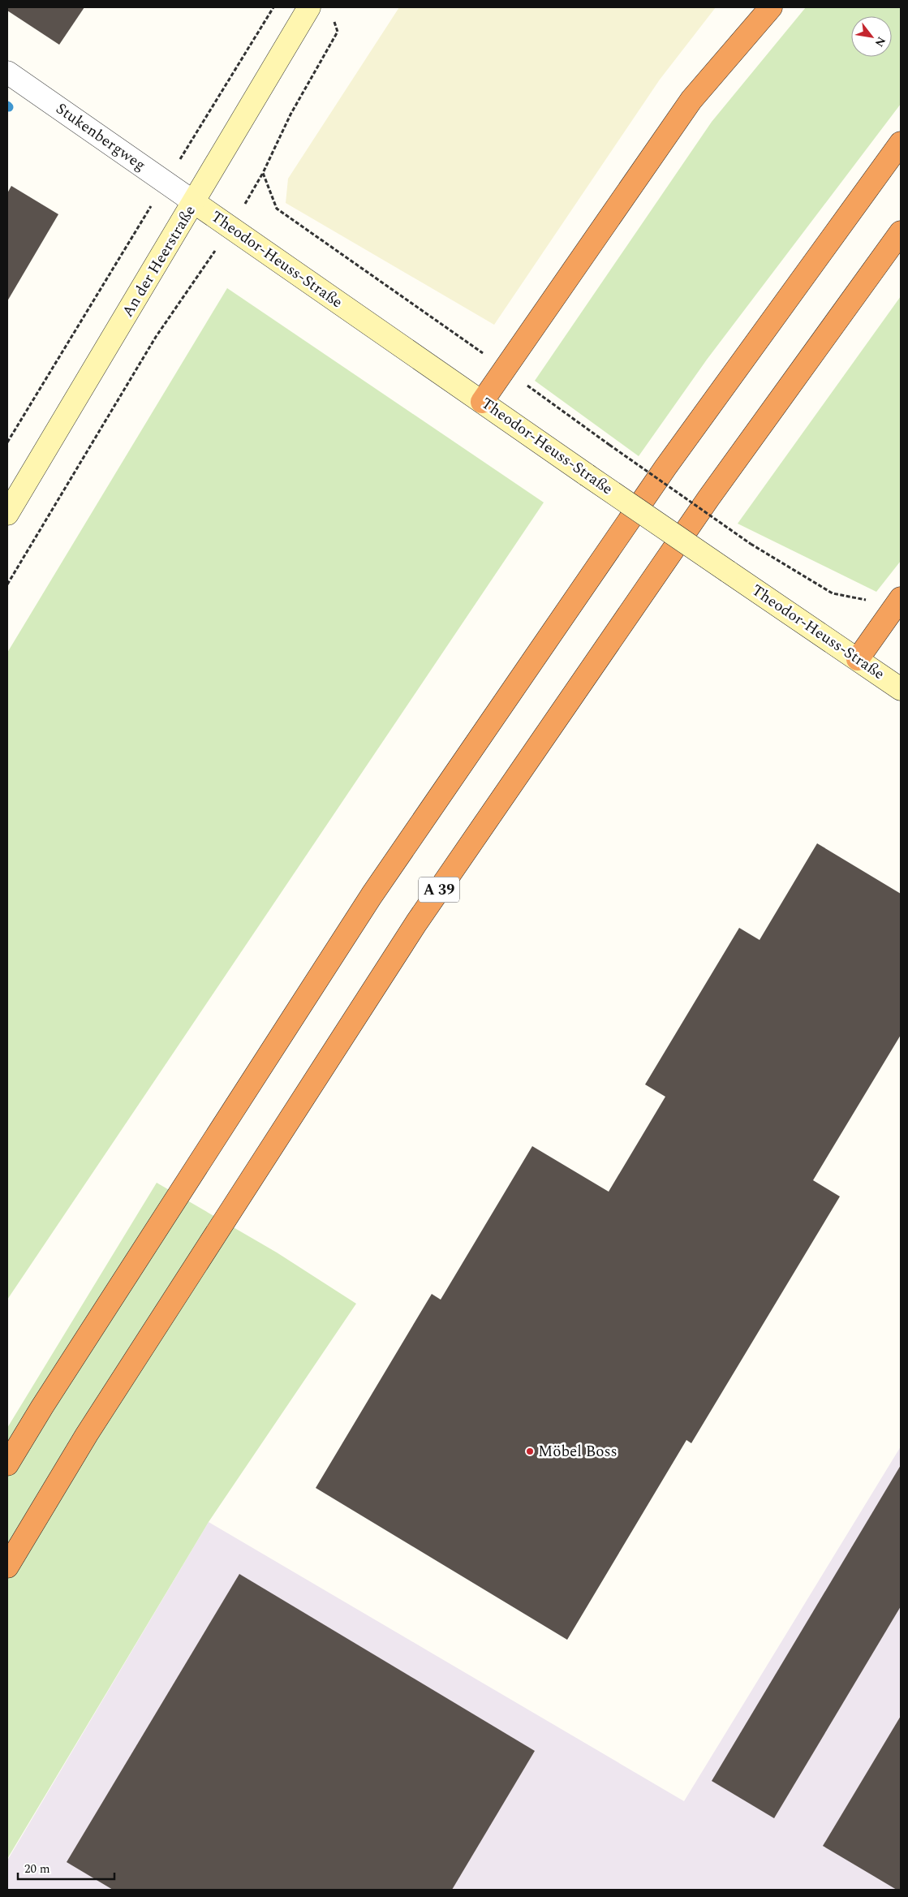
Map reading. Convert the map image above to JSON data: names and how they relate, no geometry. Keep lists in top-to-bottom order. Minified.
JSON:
{"streets":{"highway":["A 39"],"street":["Stukenbergweg","Theodor-Heuss-Straße","An der Heerstraße"]},"crossings":[["Stukenbergweg","Theodor-Heuss-Straße"],["Stukenbergweg","An der Heerstraße"],["Theodor-Heuss-Straße","An der Heerstraße"]],"places":["Möbel Boss"],"scale_bar":"20 m","north":"bottom right"}
